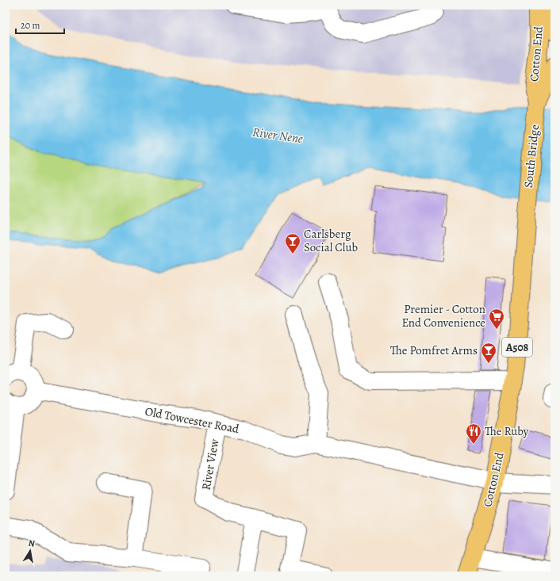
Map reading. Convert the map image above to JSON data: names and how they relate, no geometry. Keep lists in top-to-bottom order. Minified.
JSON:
{"streets":{"highway":["Cotton End","South Bridge","A508"],"street":["Old Towcester Road","River View"]},"crossings":[["Cotton End","South Bridge"],["Cotton End","A508"],["Cotton End","Old Towcester Road"],["South Bridge","A508"],["Old Towcester Road","River View"]],"water":["River Nene"],"places":{"bar":["Carlsberg Social Club","The Pomfret Arms"],"supermarket":["Premier - Cotton End Convenience"],"restaurant":["The Ruby"]},"scale_bar":"20 m","north":"top"}
